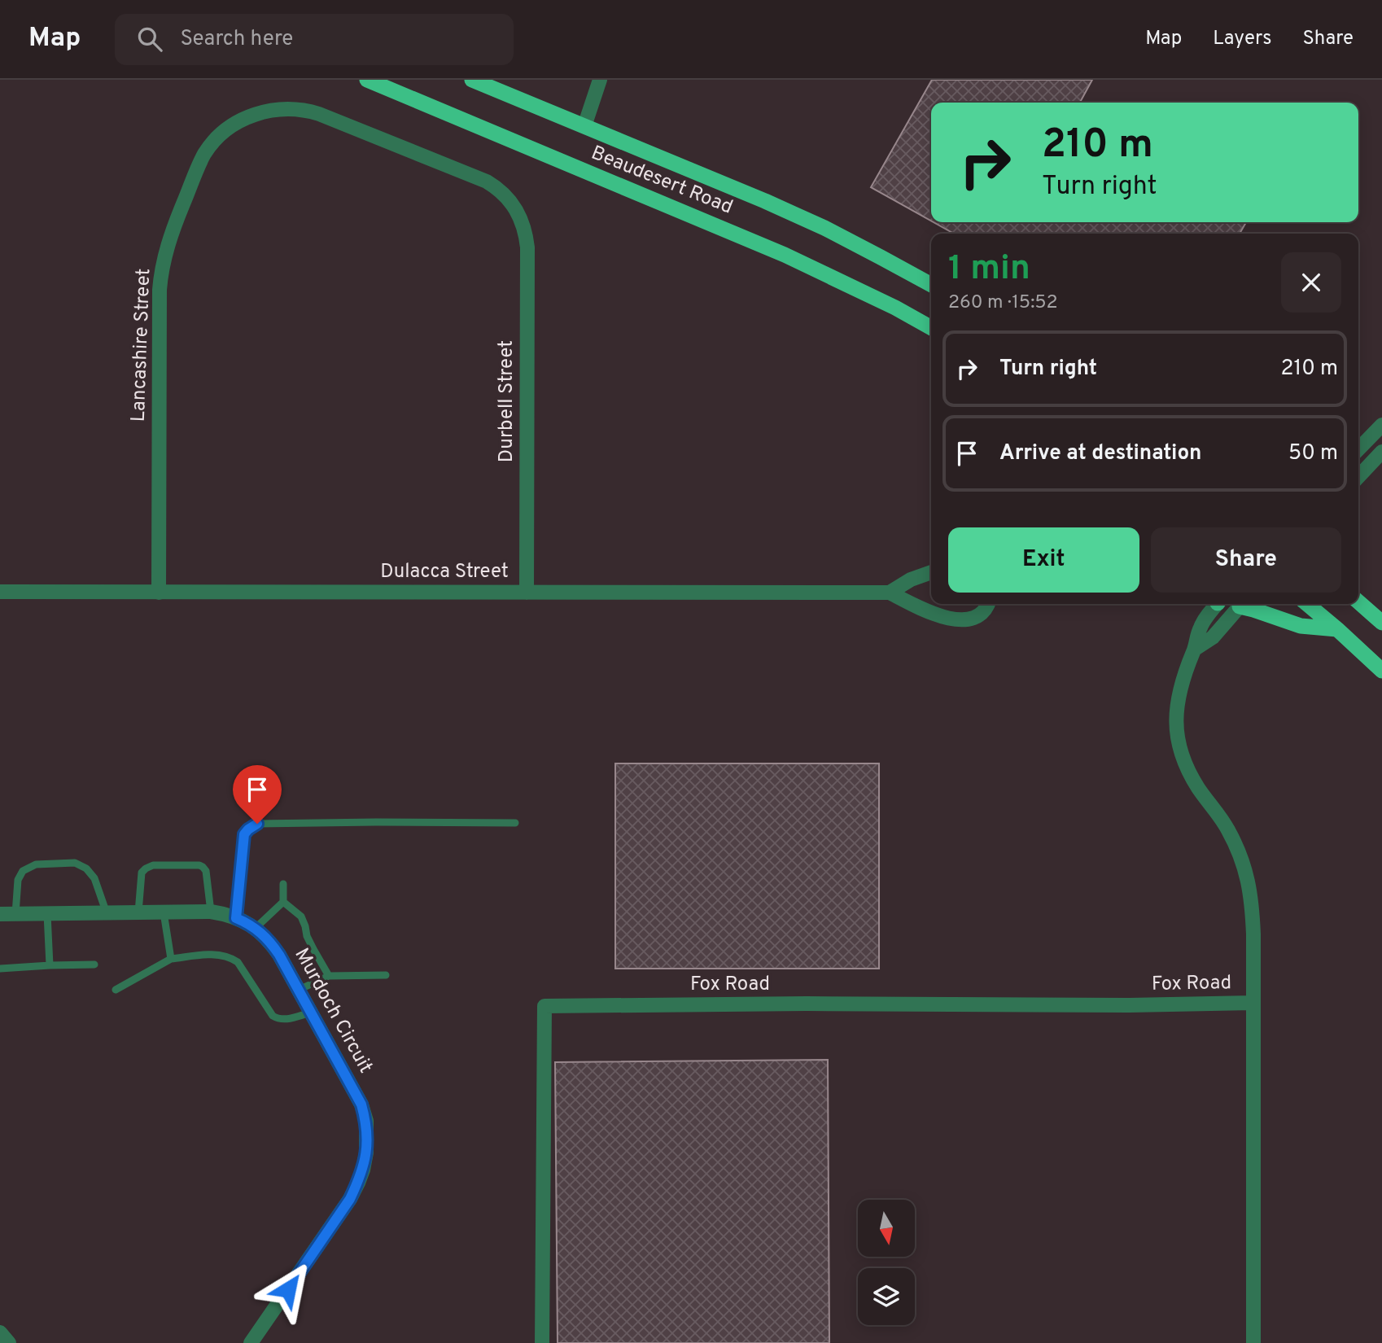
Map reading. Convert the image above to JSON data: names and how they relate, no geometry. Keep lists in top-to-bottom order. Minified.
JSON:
{"streets":{"highway":["Beaudesert Road"],"street":["Lancashire Street","Durbell Street","Dulacca Street","Fox Road","Murdoch Circuit"]},"crossings":[["Lancashire Street","Durbell Street"],["Lancashire Street","Dulacca Street"],["Durbell Street","Dulacca Street"]],"north":"bottom","page":{"header":"Map","search":"Search here","nav":["Map","Layers","Share"],"turn":["210 m","Turn right"],"heading":["1 min","260 m · 15:52"],"list":[{"name":"Turn right","value":"210 m"},{"name":"Arrive at destination","value":"50 m"}],"buttons":["Exit","Share"]}}
